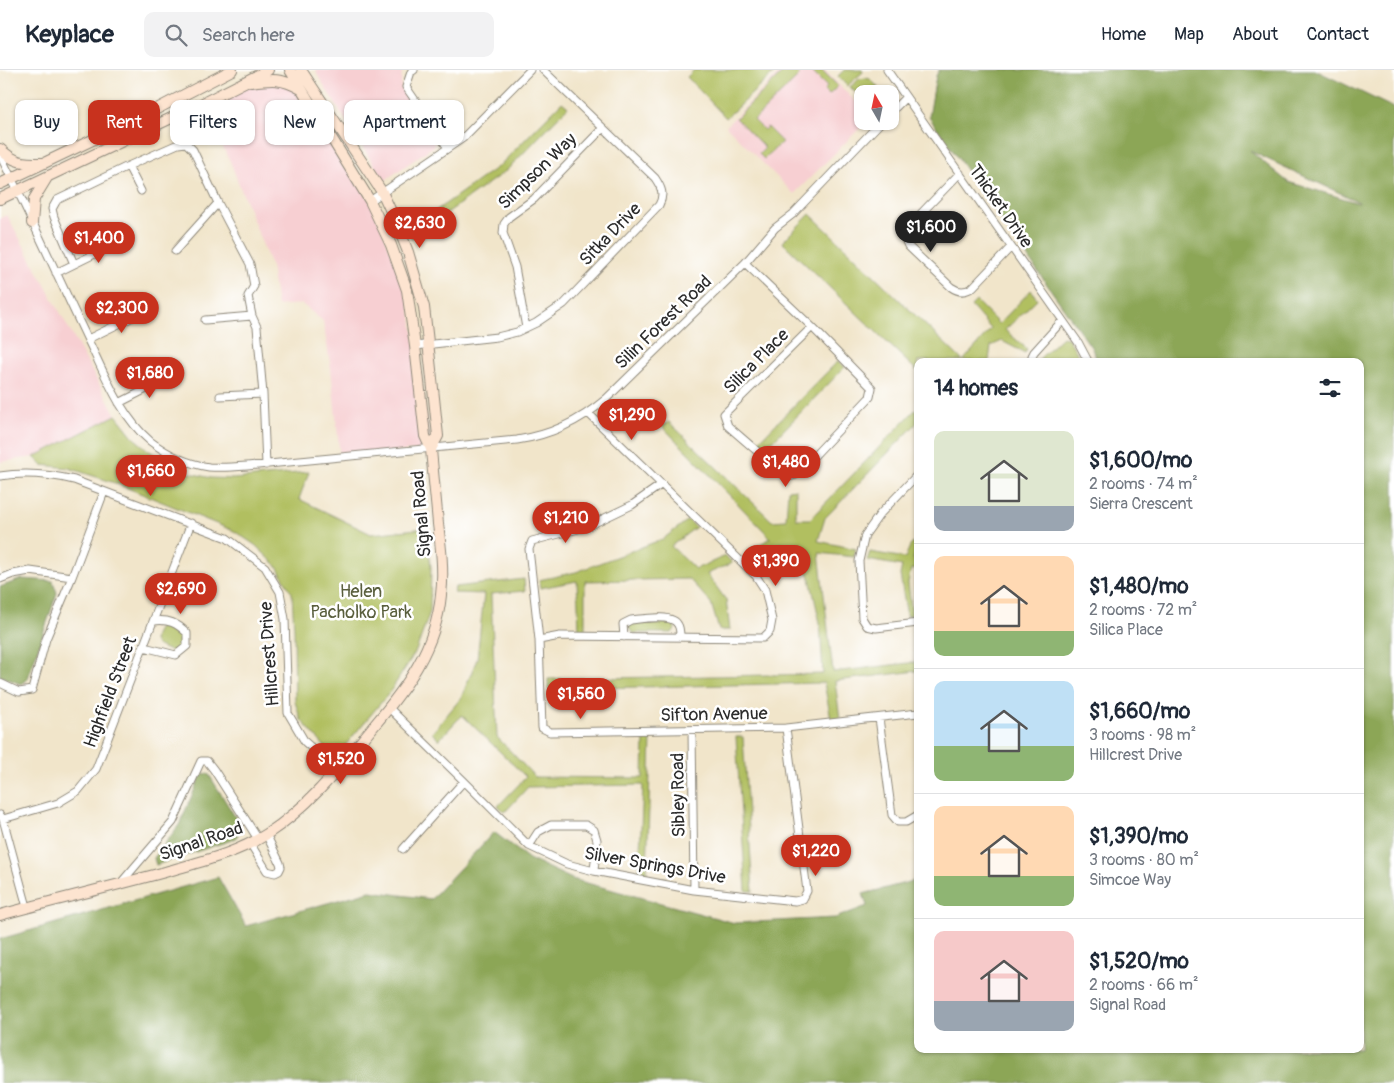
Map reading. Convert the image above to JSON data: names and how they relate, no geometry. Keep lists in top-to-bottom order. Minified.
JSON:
{"streets":{"street":["Simpson Way","Thicket Drive","Sitka Drive","Silin Forest Road","Silica Place","Signal Road","Hillcrest Drive","Highfield Street","Sifton Avenue","Sibley Road","Silver Springs Drive"]},"crossings":[["Simpson Way","Sitka Drive"],["Sitka Drive","Signal Road"],["Silin Forest Road","Silica Place"],["Silin Forest Road","Signal Road"],["Signal Road","Hillcrest Drive"],["Signal Road","Silver Springs Drive"],["Hillcrest Drive","Highfield Street"],["Sifton Avenue","Sibley Road"],["Sifton Avenue","Silver Springs Drive"],["Sibley Road","Silver Springs Drive"]],"parks":["Helen Pacholko Park"],"north":"top","page":{"header":"Keyplace","search":"Search here","nav":["Home","Map","About","Contact"],"chip":["Buy","Rent","Filters","New","Apartment"],"price":["$2,630","$1,600","$1,400","$2,300","$1,680","$1,290","$1,480","$1,660","$1,210","$1,390","$2,690","$1,560","$1,520","$1,220"],"heading":"14 homes","list":[{"name":"$1,600/mo","note":"2 rooms · 74 m² · Sierra Crescent"},{"name":"$1,480/mo","note":"2 rooms · 72 m² · Silica Place"},{"name":"$1,660/mo","note":"3 rooms · 98 m² · Hillcrest Drive"},{"name":"$1,390/mo","note":"3 rooms · 80 m² · Simcoe Way"},{"name":"$1,520/mo","note":"2 rooms · 66 m² · Signal Road"}]}}
